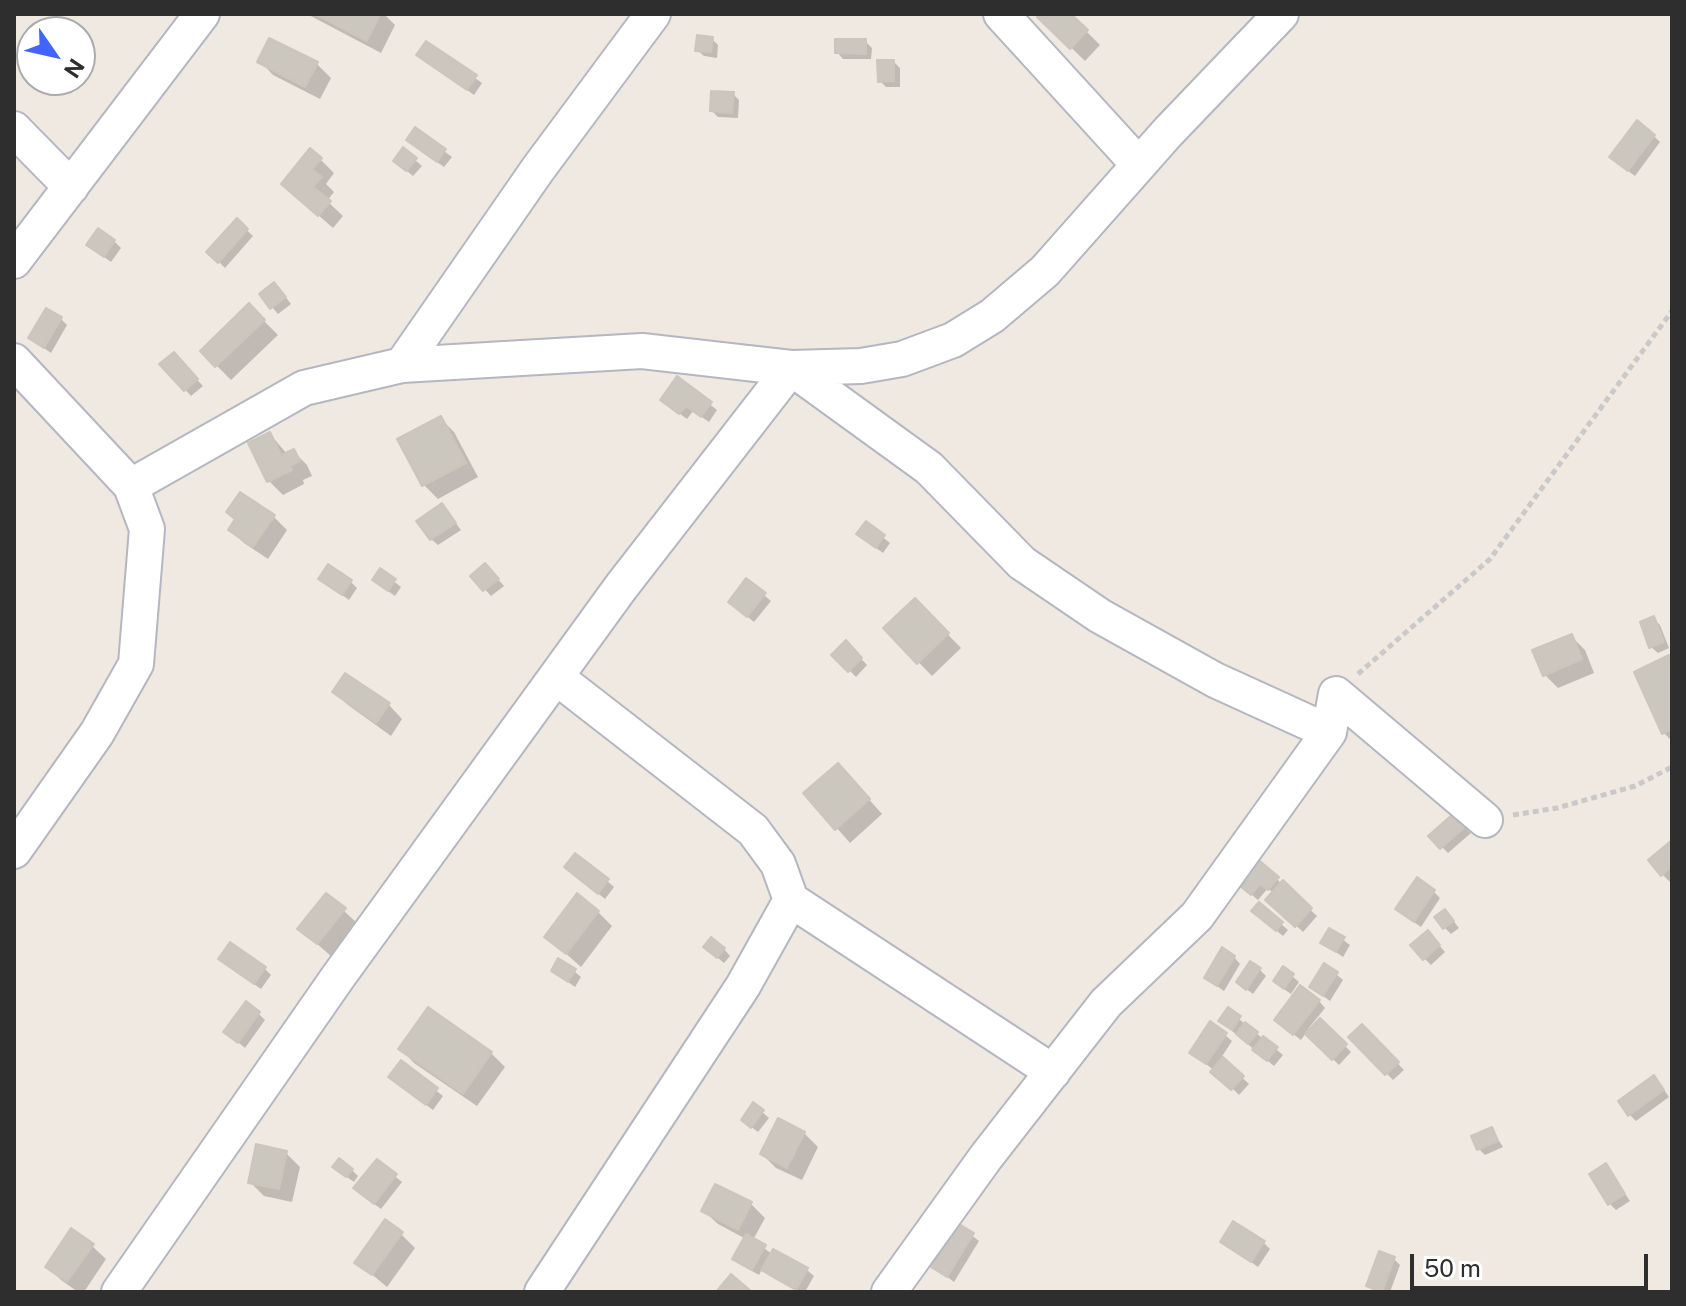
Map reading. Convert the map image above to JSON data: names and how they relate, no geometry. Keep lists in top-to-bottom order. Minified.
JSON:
{"scale_bar":"50 m","north":"bottom right"}
